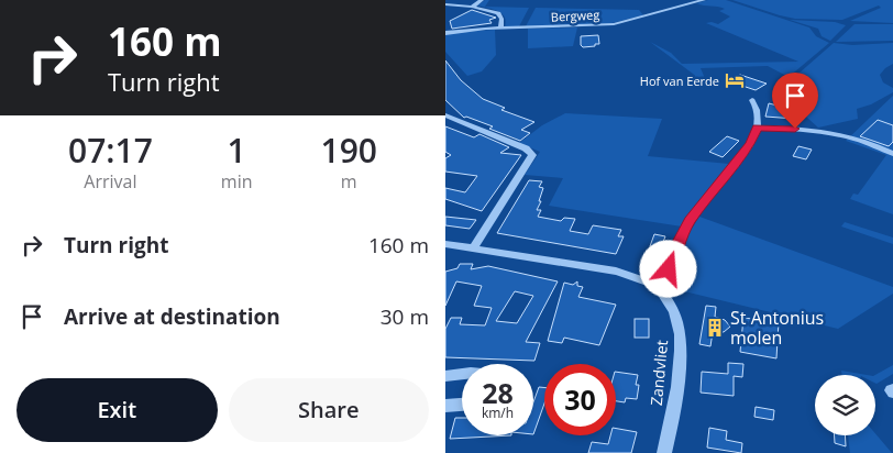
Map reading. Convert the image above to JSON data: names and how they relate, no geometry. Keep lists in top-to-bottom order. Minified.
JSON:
{"streets":{"street":["Bergweg","Zandvliet"]},"places":{"hotel":["Hof van Eerde"],"building":["St Antonius molen"]},"page":{"turn":["160 m","Turn right"],"eta":["07:17","Arrival","1","min","190","m"],"list":[{"name":"Turn right","value":"160 m"},{"name":"Arrive at destination","value":"30 m"}],"speed":"28 km/h","limit":"30","buttons":["Exit","Share"]}}
